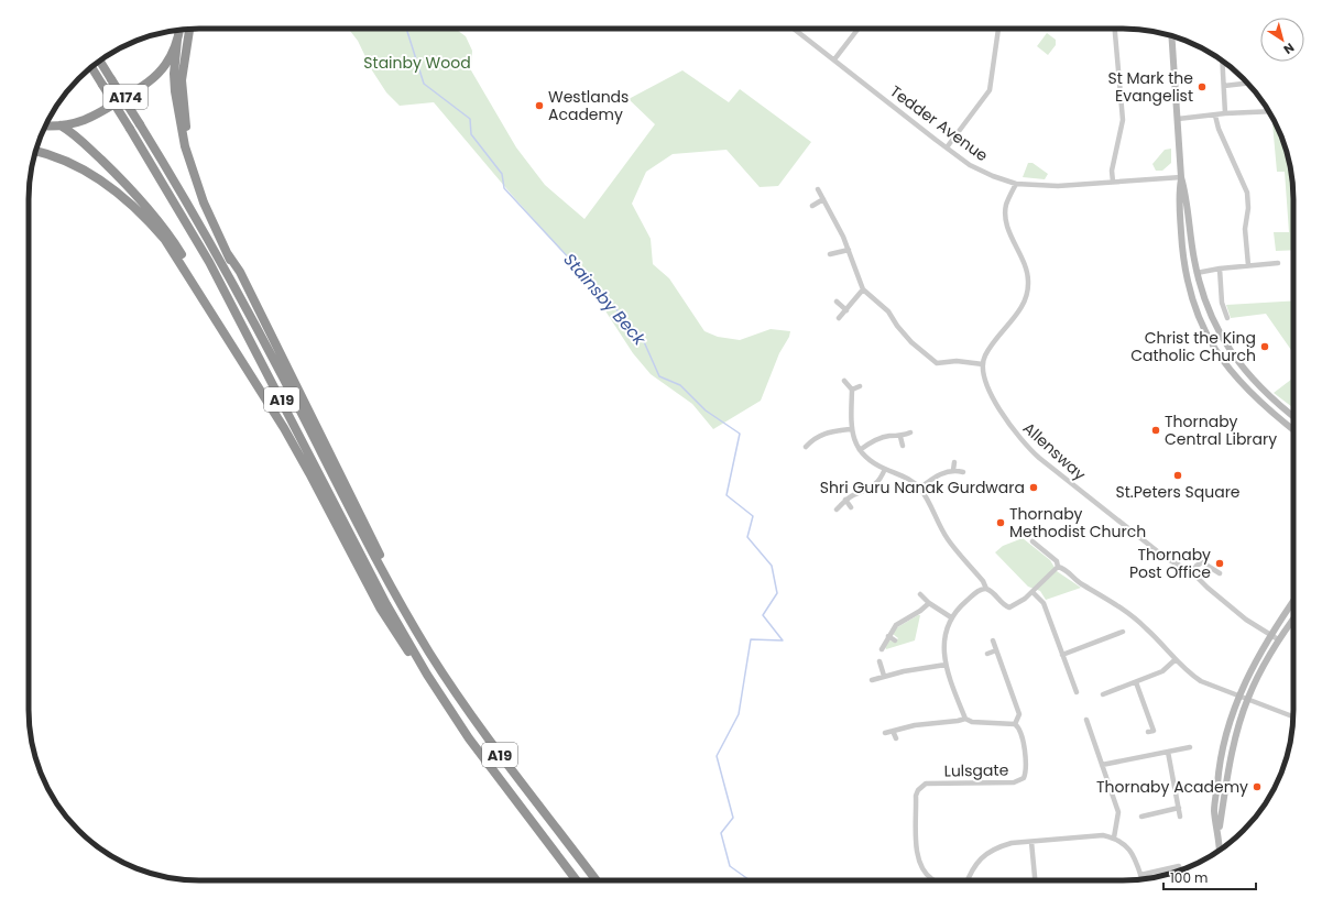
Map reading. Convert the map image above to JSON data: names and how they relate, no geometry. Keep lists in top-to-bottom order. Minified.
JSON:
{"streets":{"highway":["A174","A19"],"street":["Tedder Avenue","Allensway","Lulsgate"]},"water":["Stainsby Beck"],"parks":["Stainby Wood"],"places":["St Mark the Evangelist","Westlands Academy","Christ the King Catholic Church","Thornaby Central Library","St.Peters Square","Shri Guru Nanak Gurdwara","Thornaby Methodist Church","Thornaby Post Office","Thornaby Academy"],"scale_bar":"100 m","north":"bottom right"}
